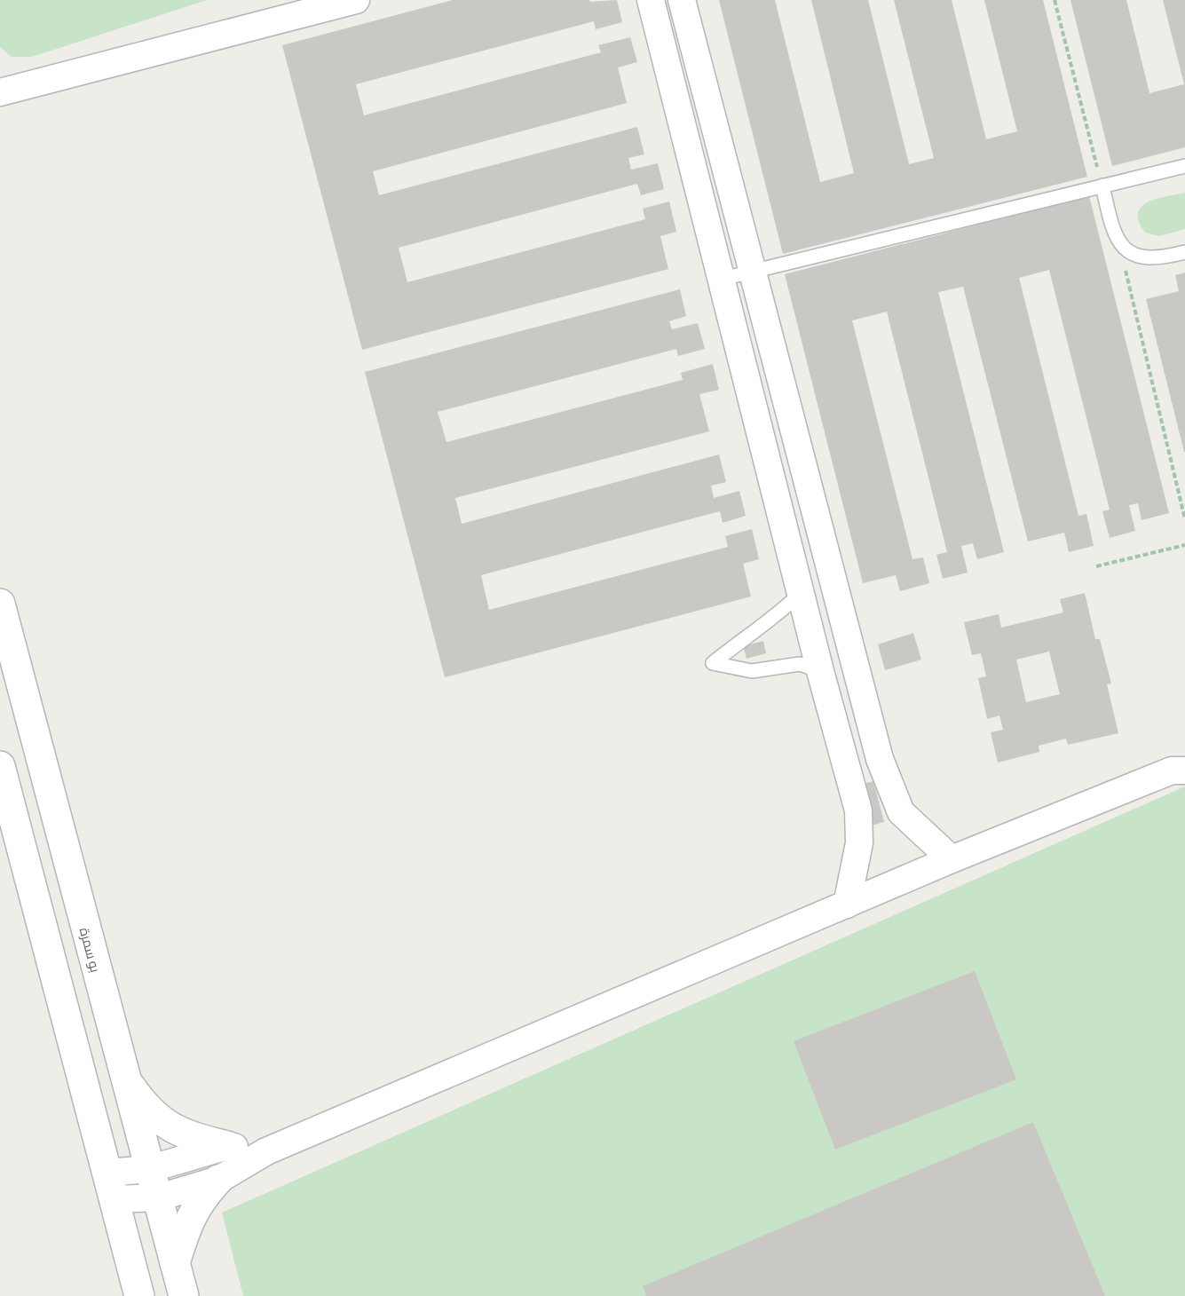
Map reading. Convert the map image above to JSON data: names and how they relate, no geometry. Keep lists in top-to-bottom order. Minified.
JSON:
{"streets":{"street":["بو سمرة"]}}
